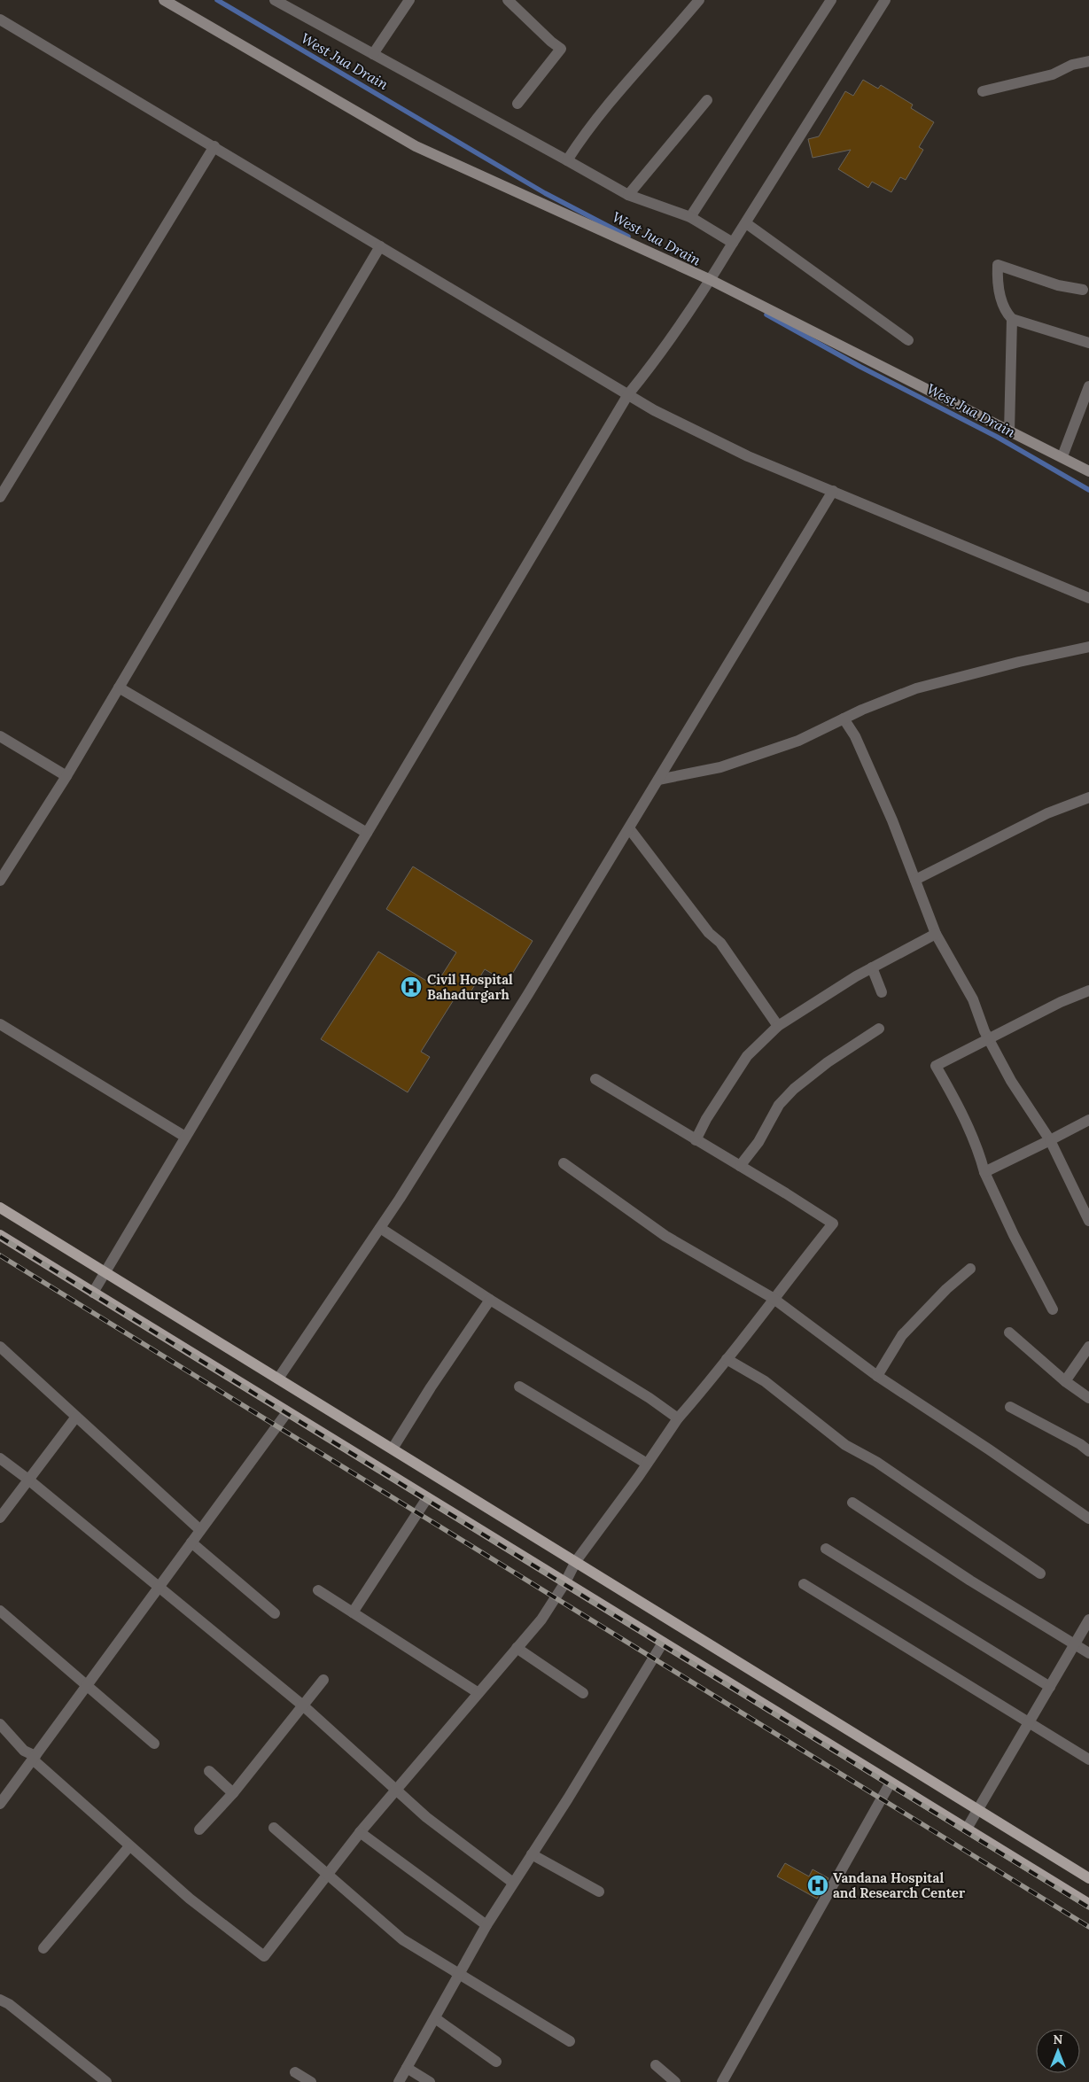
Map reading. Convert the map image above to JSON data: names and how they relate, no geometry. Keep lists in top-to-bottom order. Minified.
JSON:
{"water":["West Jua Drain"],"places":{"hospital":["Civil Hospital Bahadurgarh","Vandana Hospital and Research Center"]},"north":"top"}
